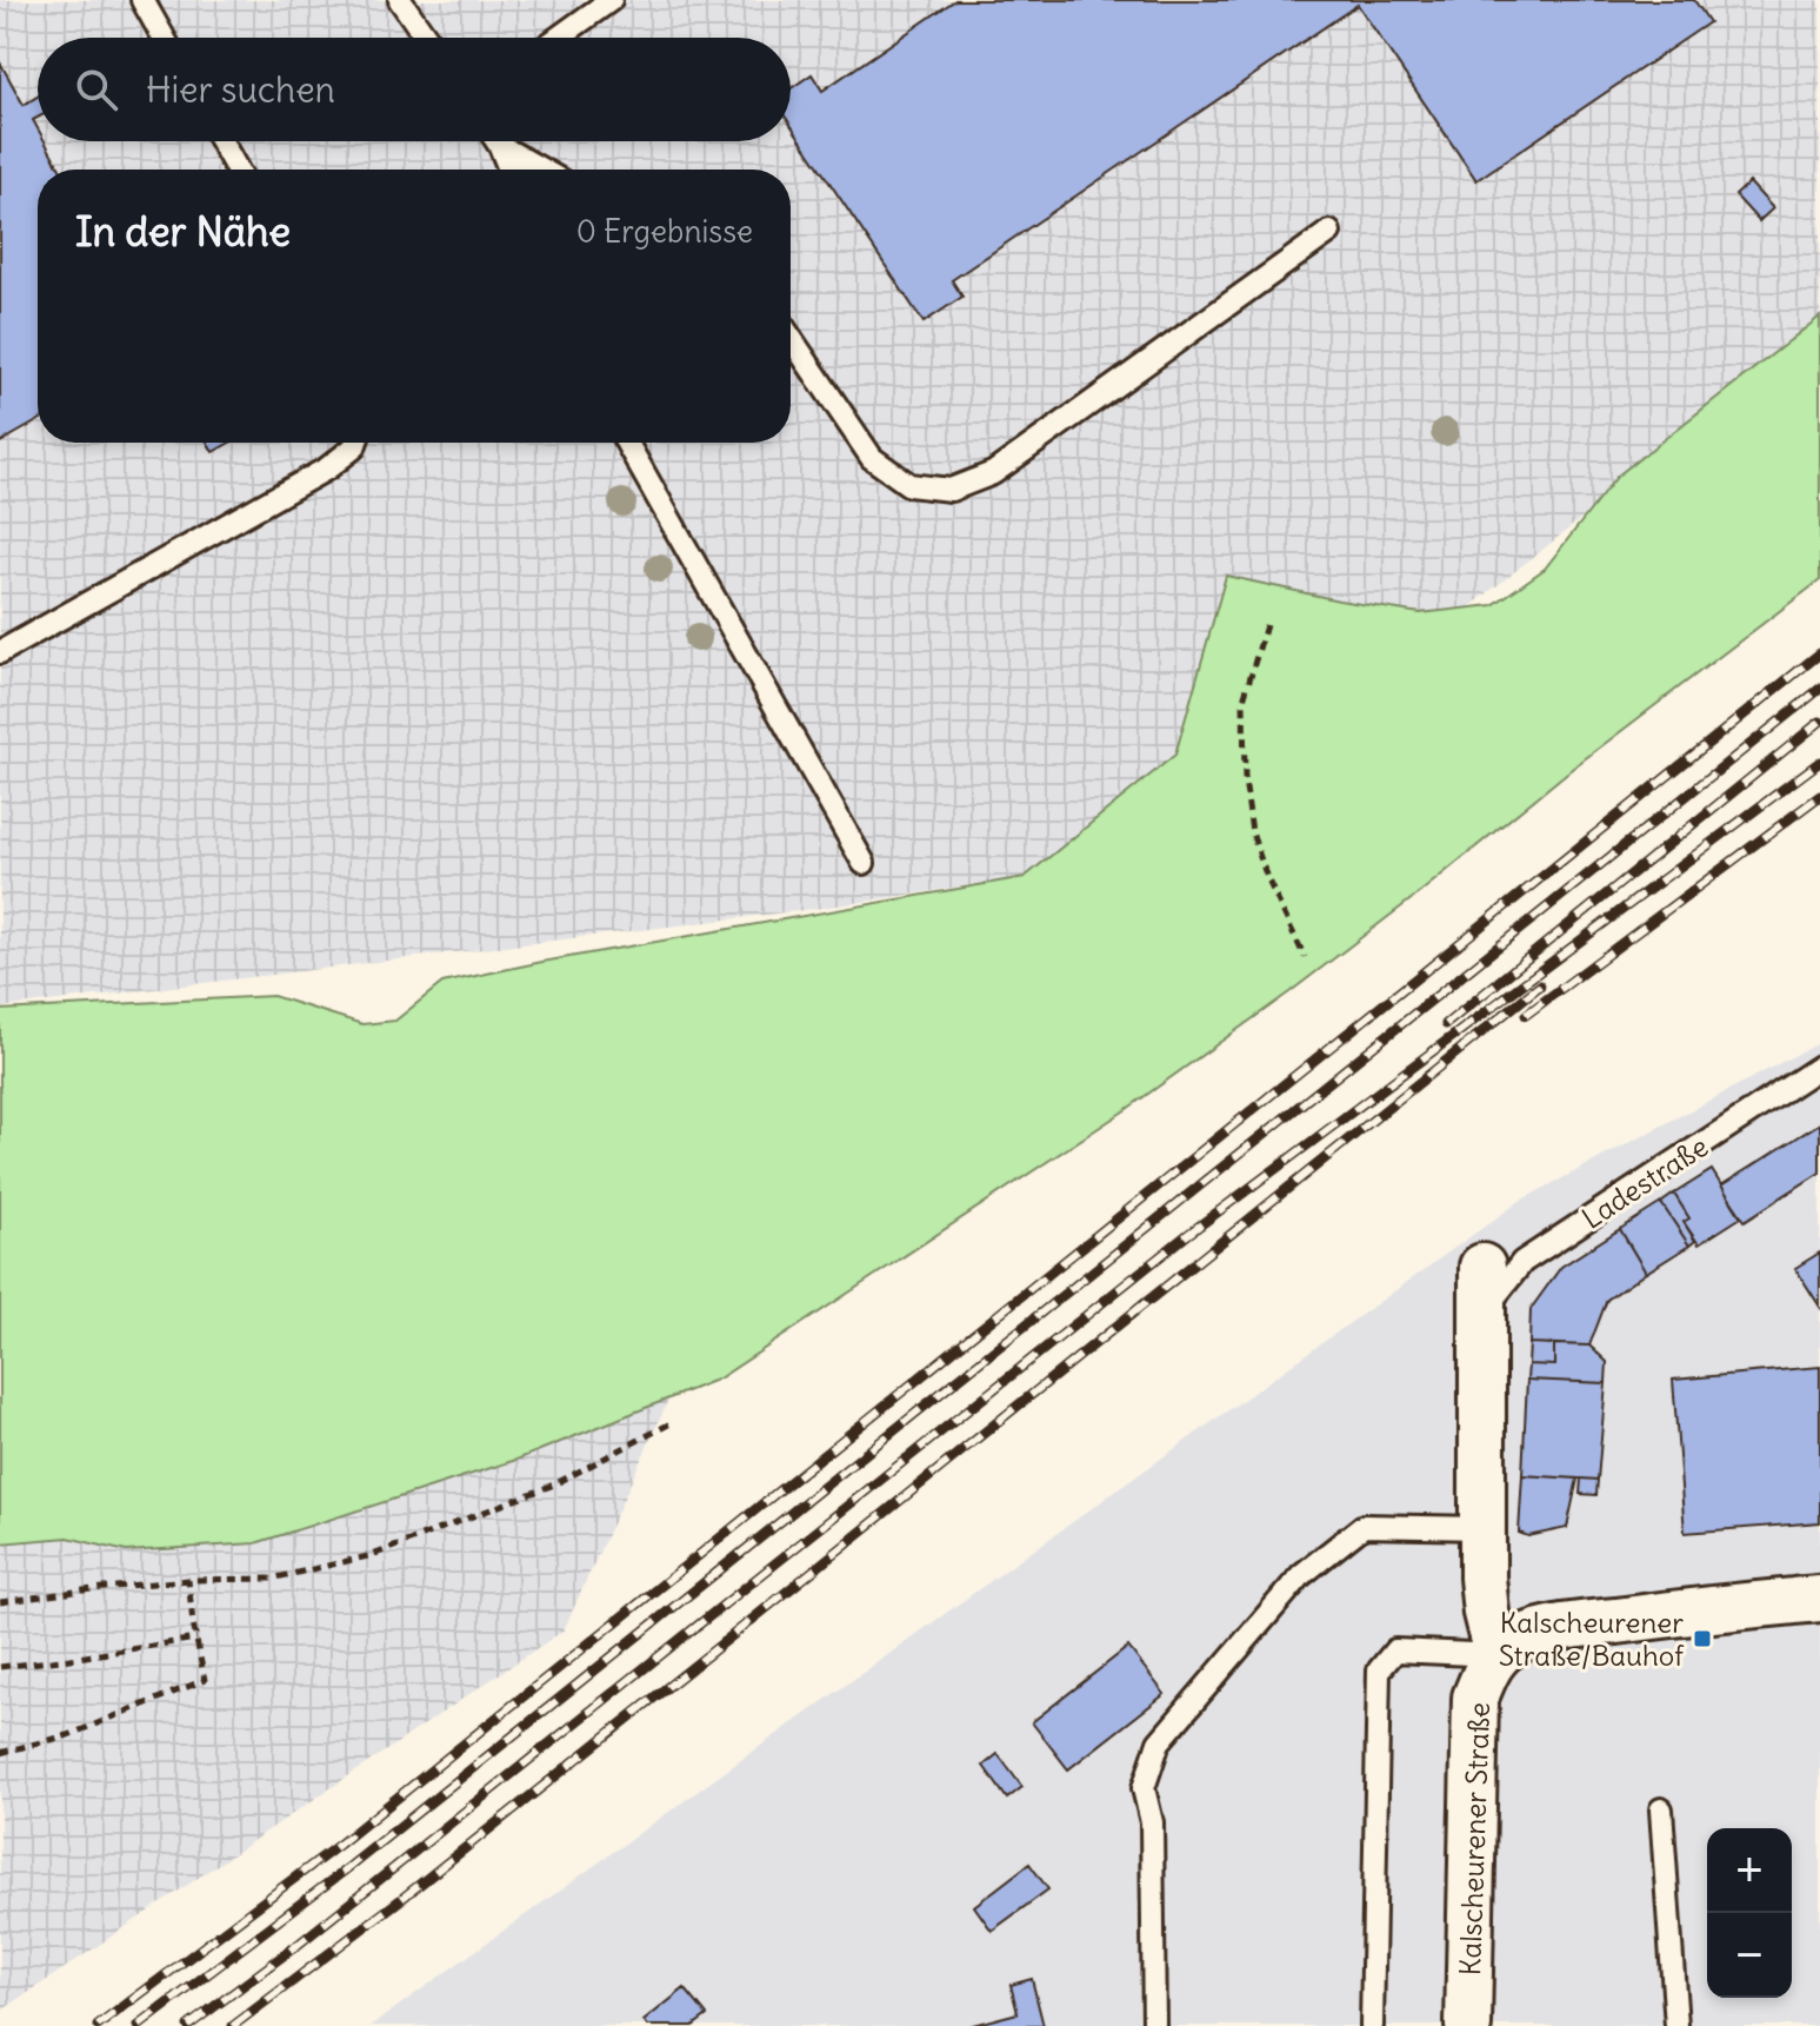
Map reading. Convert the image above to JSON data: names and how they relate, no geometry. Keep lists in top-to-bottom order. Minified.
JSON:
{"streets":{"street":["Kalscheurener Straße"],"lane":["Ladestraße"]},"places":{"transit":["Kalscheurener Straße/Bauhof"]},"page":{"search":"Hier suchen","heading":["In der Nähe","0 Ergebnisse"],"map_buttons":["+","−"]}}
